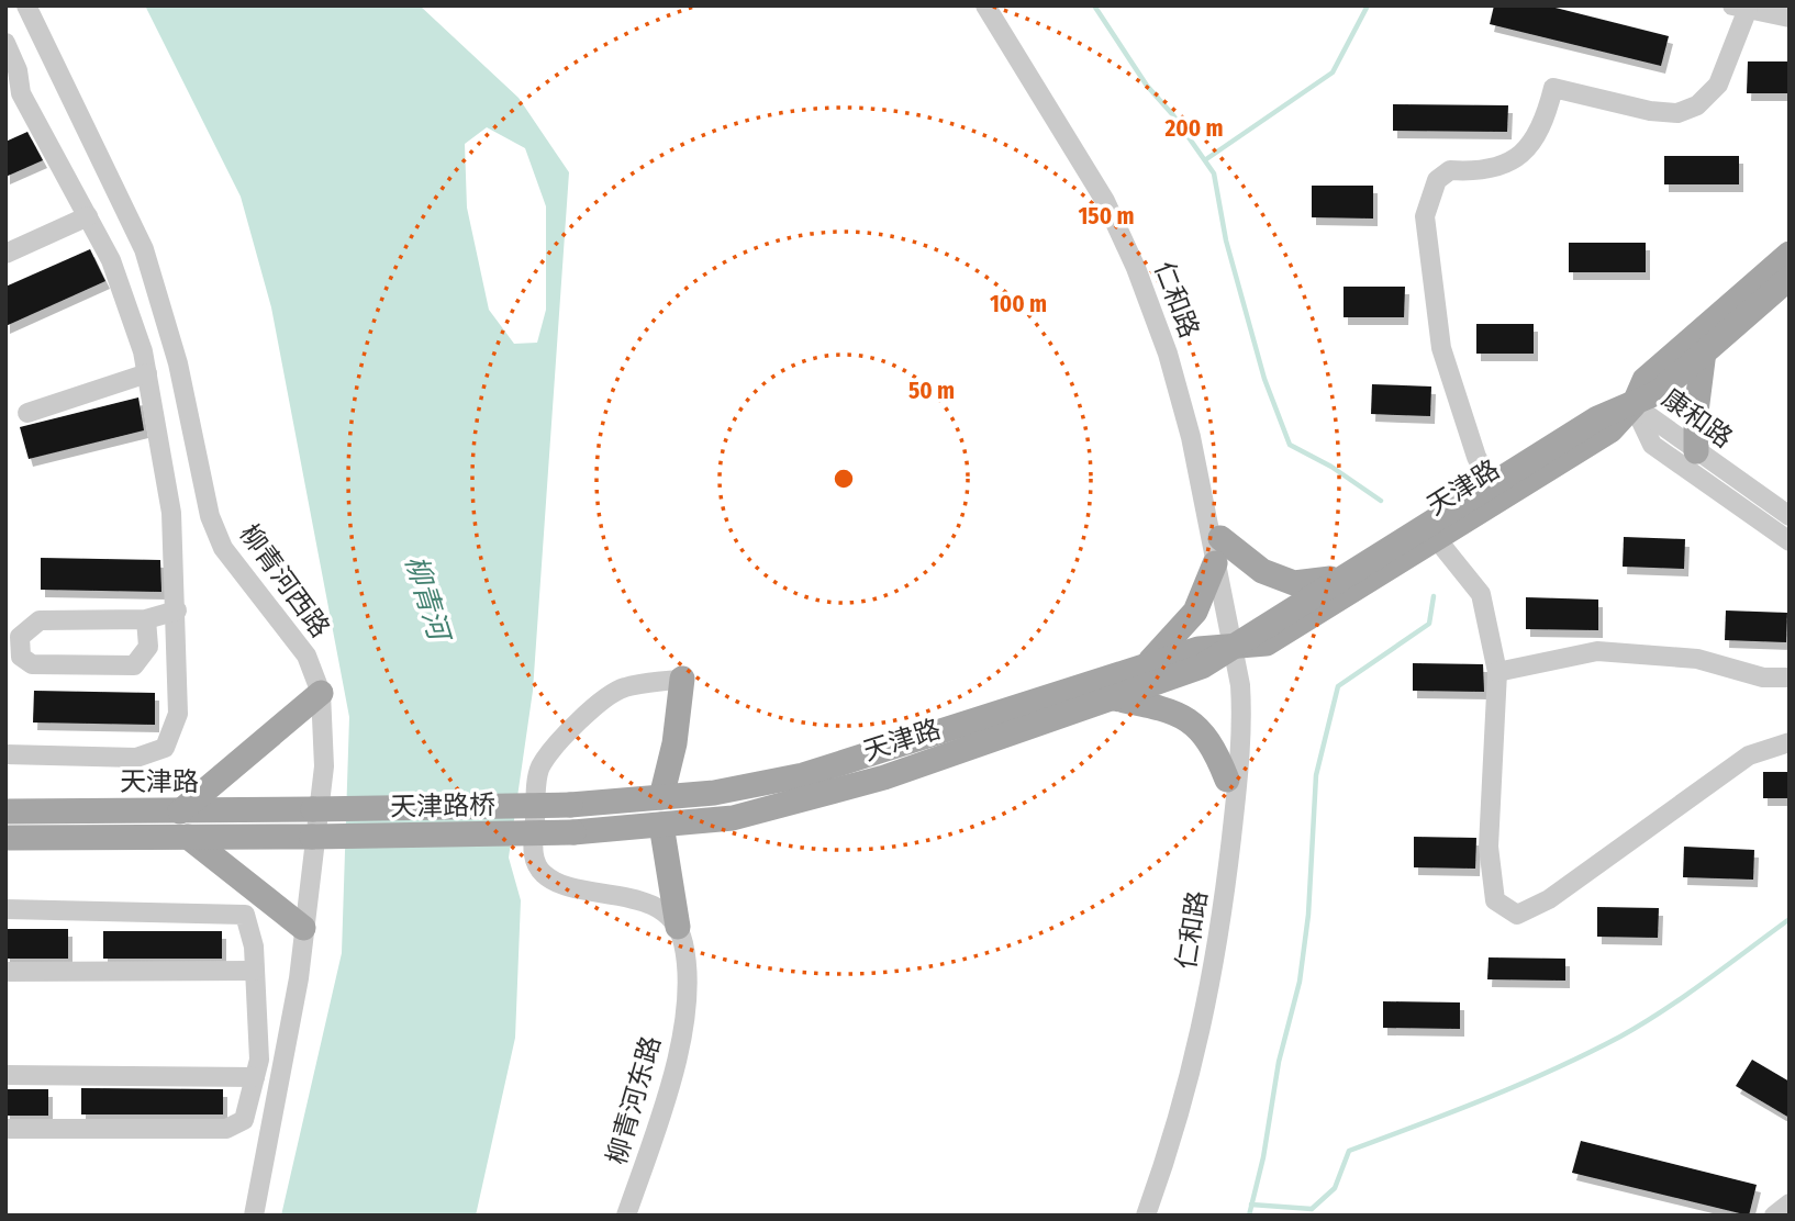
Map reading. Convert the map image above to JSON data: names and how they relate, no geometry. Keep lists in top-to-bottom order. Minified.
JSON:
{"streets":{"main road":["天津路","天津路桥"],"street":["仁和路","康和路","柳青河西路","柳青河东路"]},"crossings":[["仁和路","天津路"],["康和路","天津路"],["天津路","天津路桥"]],"water":["柳青河"],"rings":["200 m","150 m","100 m","50 m"]}
